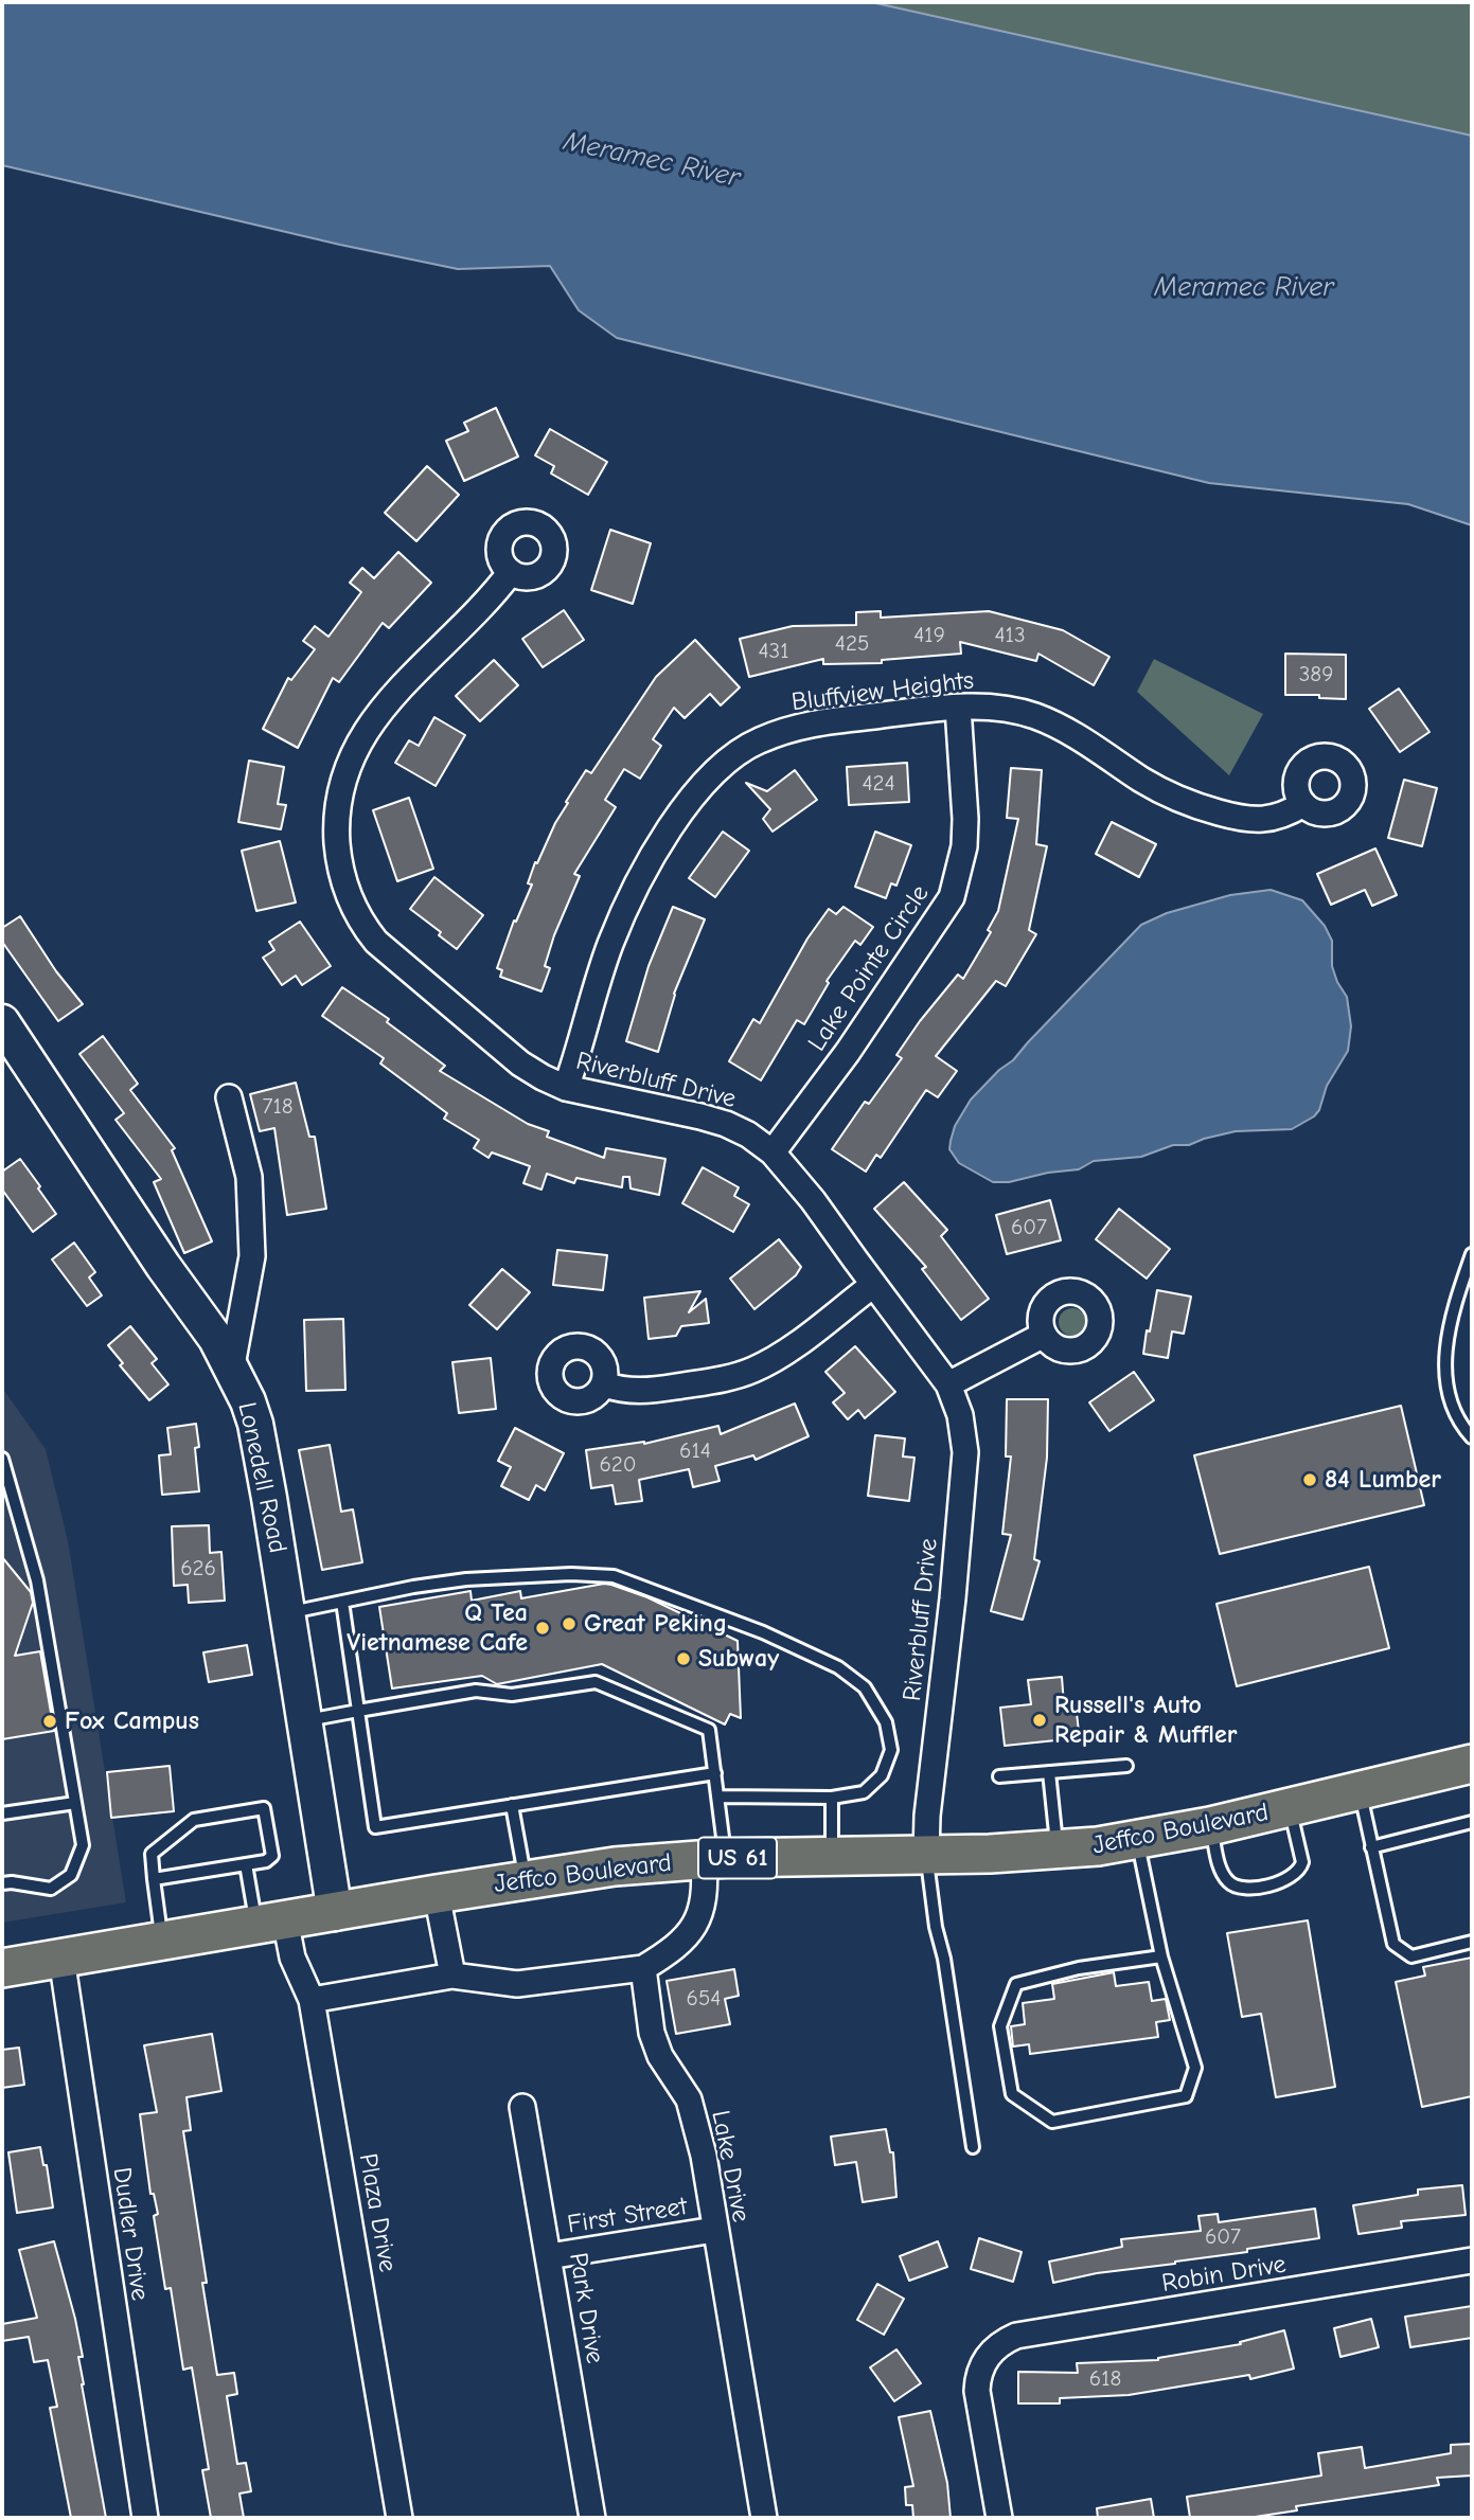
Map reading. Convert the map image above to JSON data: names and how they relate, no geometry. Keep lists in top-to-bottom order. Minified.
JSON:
{"streets":{"main road":["Jeffco Boulevard","US 61"],"street":["Bluffview Heights","Lake Pointe Circle","Riverbluff Drive","Lonedell Road","Lake Drive","Plaza Drive","First Street","Dudler Drive","Robin Drive","Park Drive"]},"crossings":[["Bluffview Heights","Lake Pointe Circle"],["Bluffview Heights","Riverbluff Drive"],["Lake Pointe Circle","Riverbluff Drive"],["Riverbluff Drive","Jeffco Boulevard"],["Lonedell Road","Jeffco Boulevard"],["Jeffco Boulevard","Plaza Drive"],["Jeffco Boulevard","Dudler Drive"],["Lake Drive","First Street"],["First Street","Park Drive"]],"water":["Meramec River"],"places":["84 Lumber","Great Peking","Q Tea Vietnamese Cafe","Subway","Russell's Auto Repair & Muffler","Fox Campus"],"house_numbers":["419","413","425","431","389","424","718","607","614","620","626","654","607","618"]}
